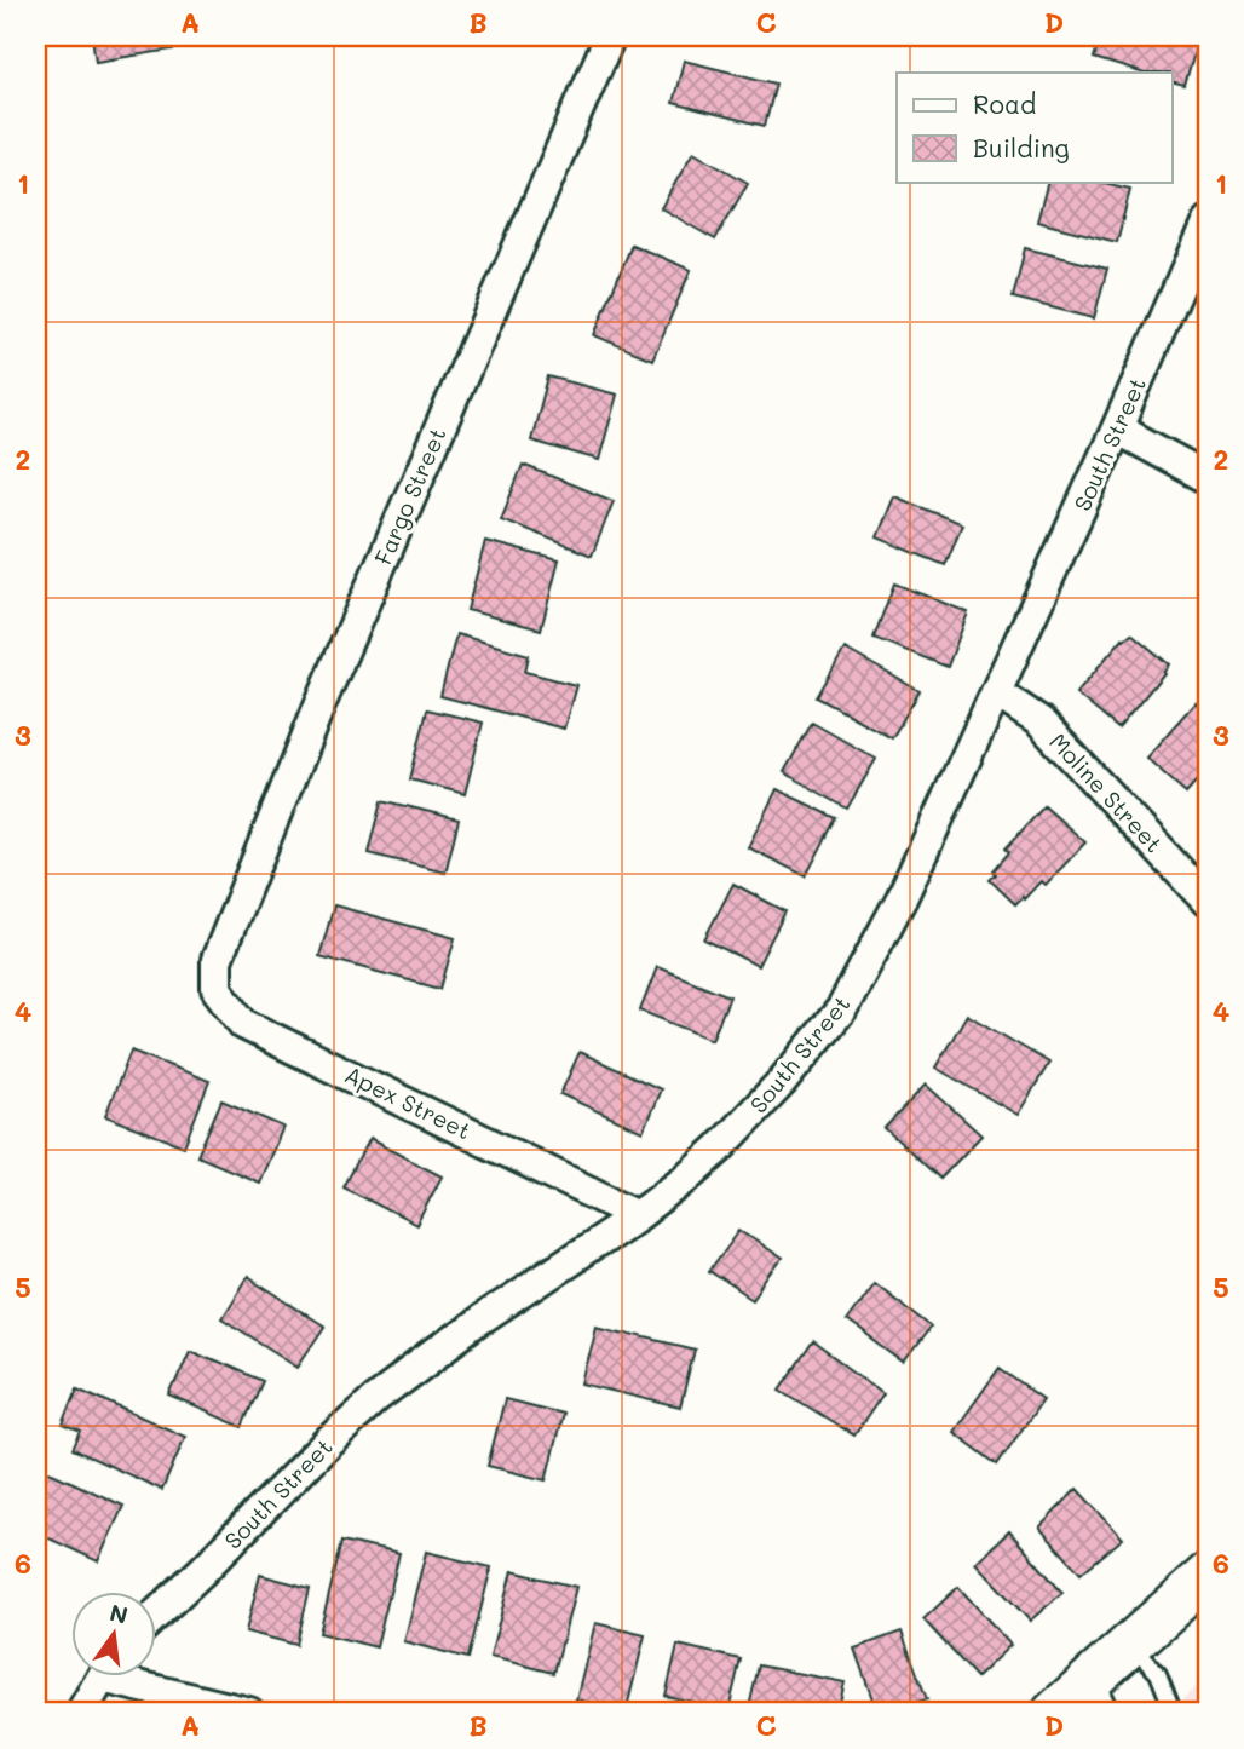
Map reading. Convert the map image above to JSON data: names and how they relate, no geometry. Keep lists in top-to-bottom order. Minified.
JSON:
{"streets":{"street":["South Street","Fargo Street","Moline Street","Apex Street"]},"crossings":[["South Street","Moline Street"],["South Street","Apex Street"],["Fargo Street","Apex Street"]],"legend":["Road","Building"],"north":"top","grid":{"columns":["A","B","C","D"],"rows":["1","2","3","4","5","6"]}}
